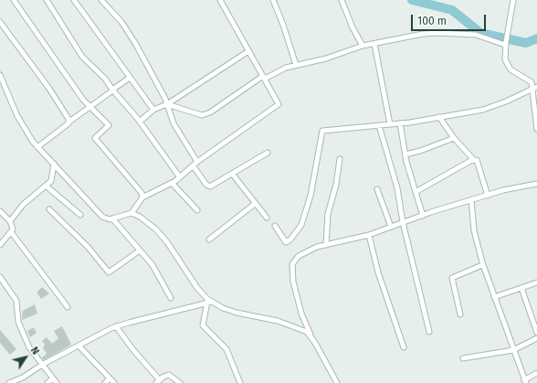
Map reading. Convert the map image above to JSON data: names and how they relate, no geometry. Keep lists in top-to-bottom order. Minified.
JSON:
{"scale_bar":"100 m","north":"top right"}
